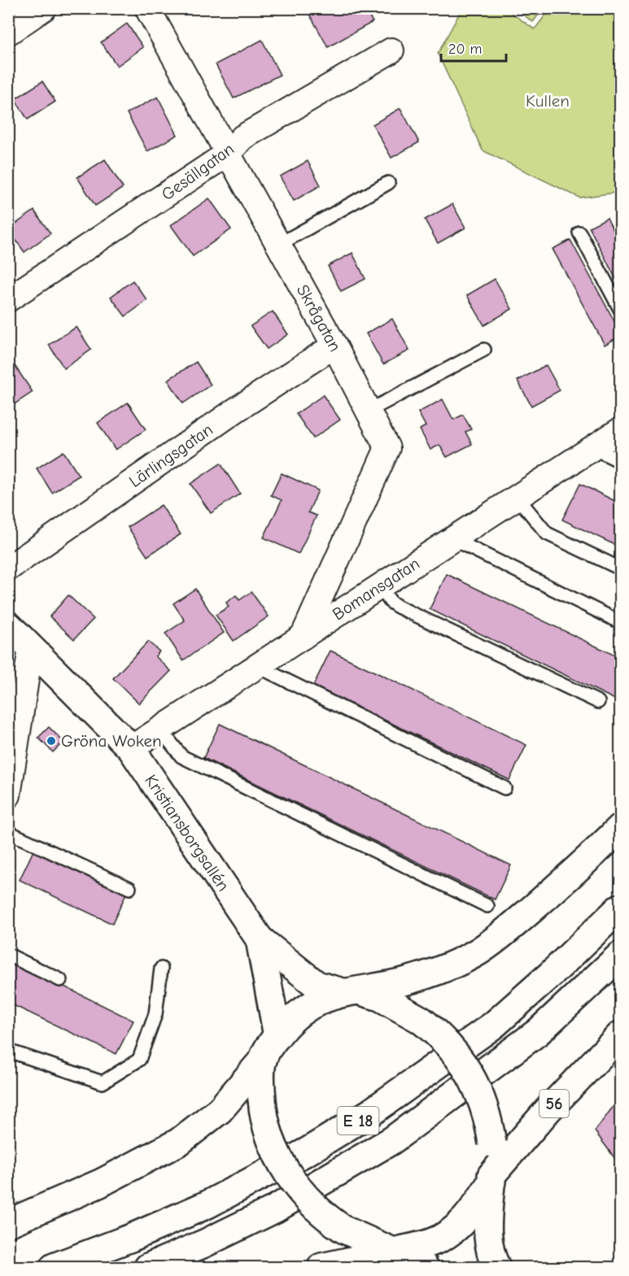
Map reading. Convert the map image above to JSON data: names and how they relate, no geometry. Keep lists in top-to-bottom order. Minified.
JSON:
{"streets":{"main road":["Kristiansborgsallén","56","E 18"],"street":["Gesällgatan","Skrågatan","Lärlingsgatan","Bomansgatan"]},"crossings":[["Gesällgatan","Skrågatan"],["Skrågatan","Lärlingsgatan"],["Skrågatan","Bomansgatan"],["Bomansgatan","Kristiansborgsallén"],["Kristiansborgsallén","56"]],"parks":["Kullen"],"places":["Gröna Woken"],"scale_bar":"20 m"}
